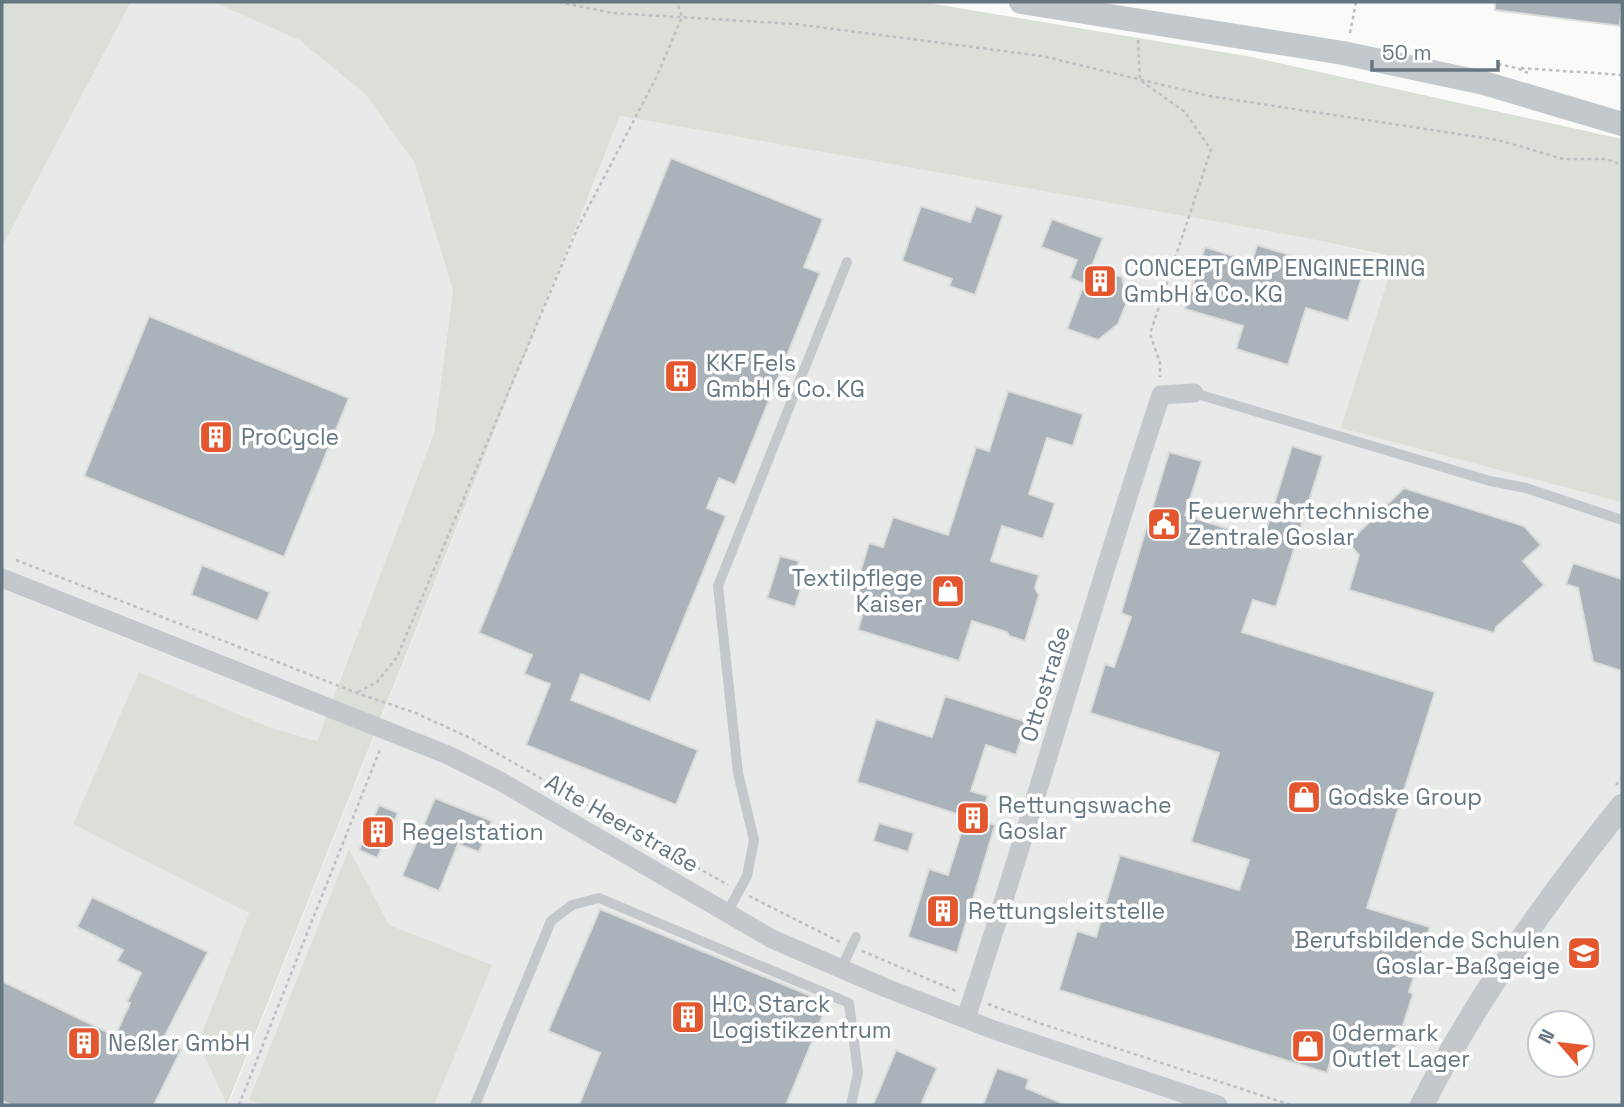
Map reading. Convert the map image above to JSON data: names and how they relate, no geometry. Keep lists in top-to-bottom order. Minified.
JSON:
{"streets":{"street":["Ottostraße","Alte Heerstraße"]},"crossings":[["Ottostraße","Alte Heerstraße"]],"places":{"building":["CONCEPT GMP ENGINEERING GmbH & Co. KG","KKF Fels GmbH & Co. KG","ProCycle","Rettungswache Goslar","Regelstation","Rettungsleitstelle","H.C. Starck Logistikzentrum","Neßler GmbH"],"public building":["Feuerwehrtechnische Zentrale Goslar"],"shop":["Textilpflege Kaiser","Godske Group","Odermark Outlet Lager"],"school or university":["Berufsbildende Schulen Goslar-Baßgeige"]},"scale_bar":"50 m","north":"top left"}
